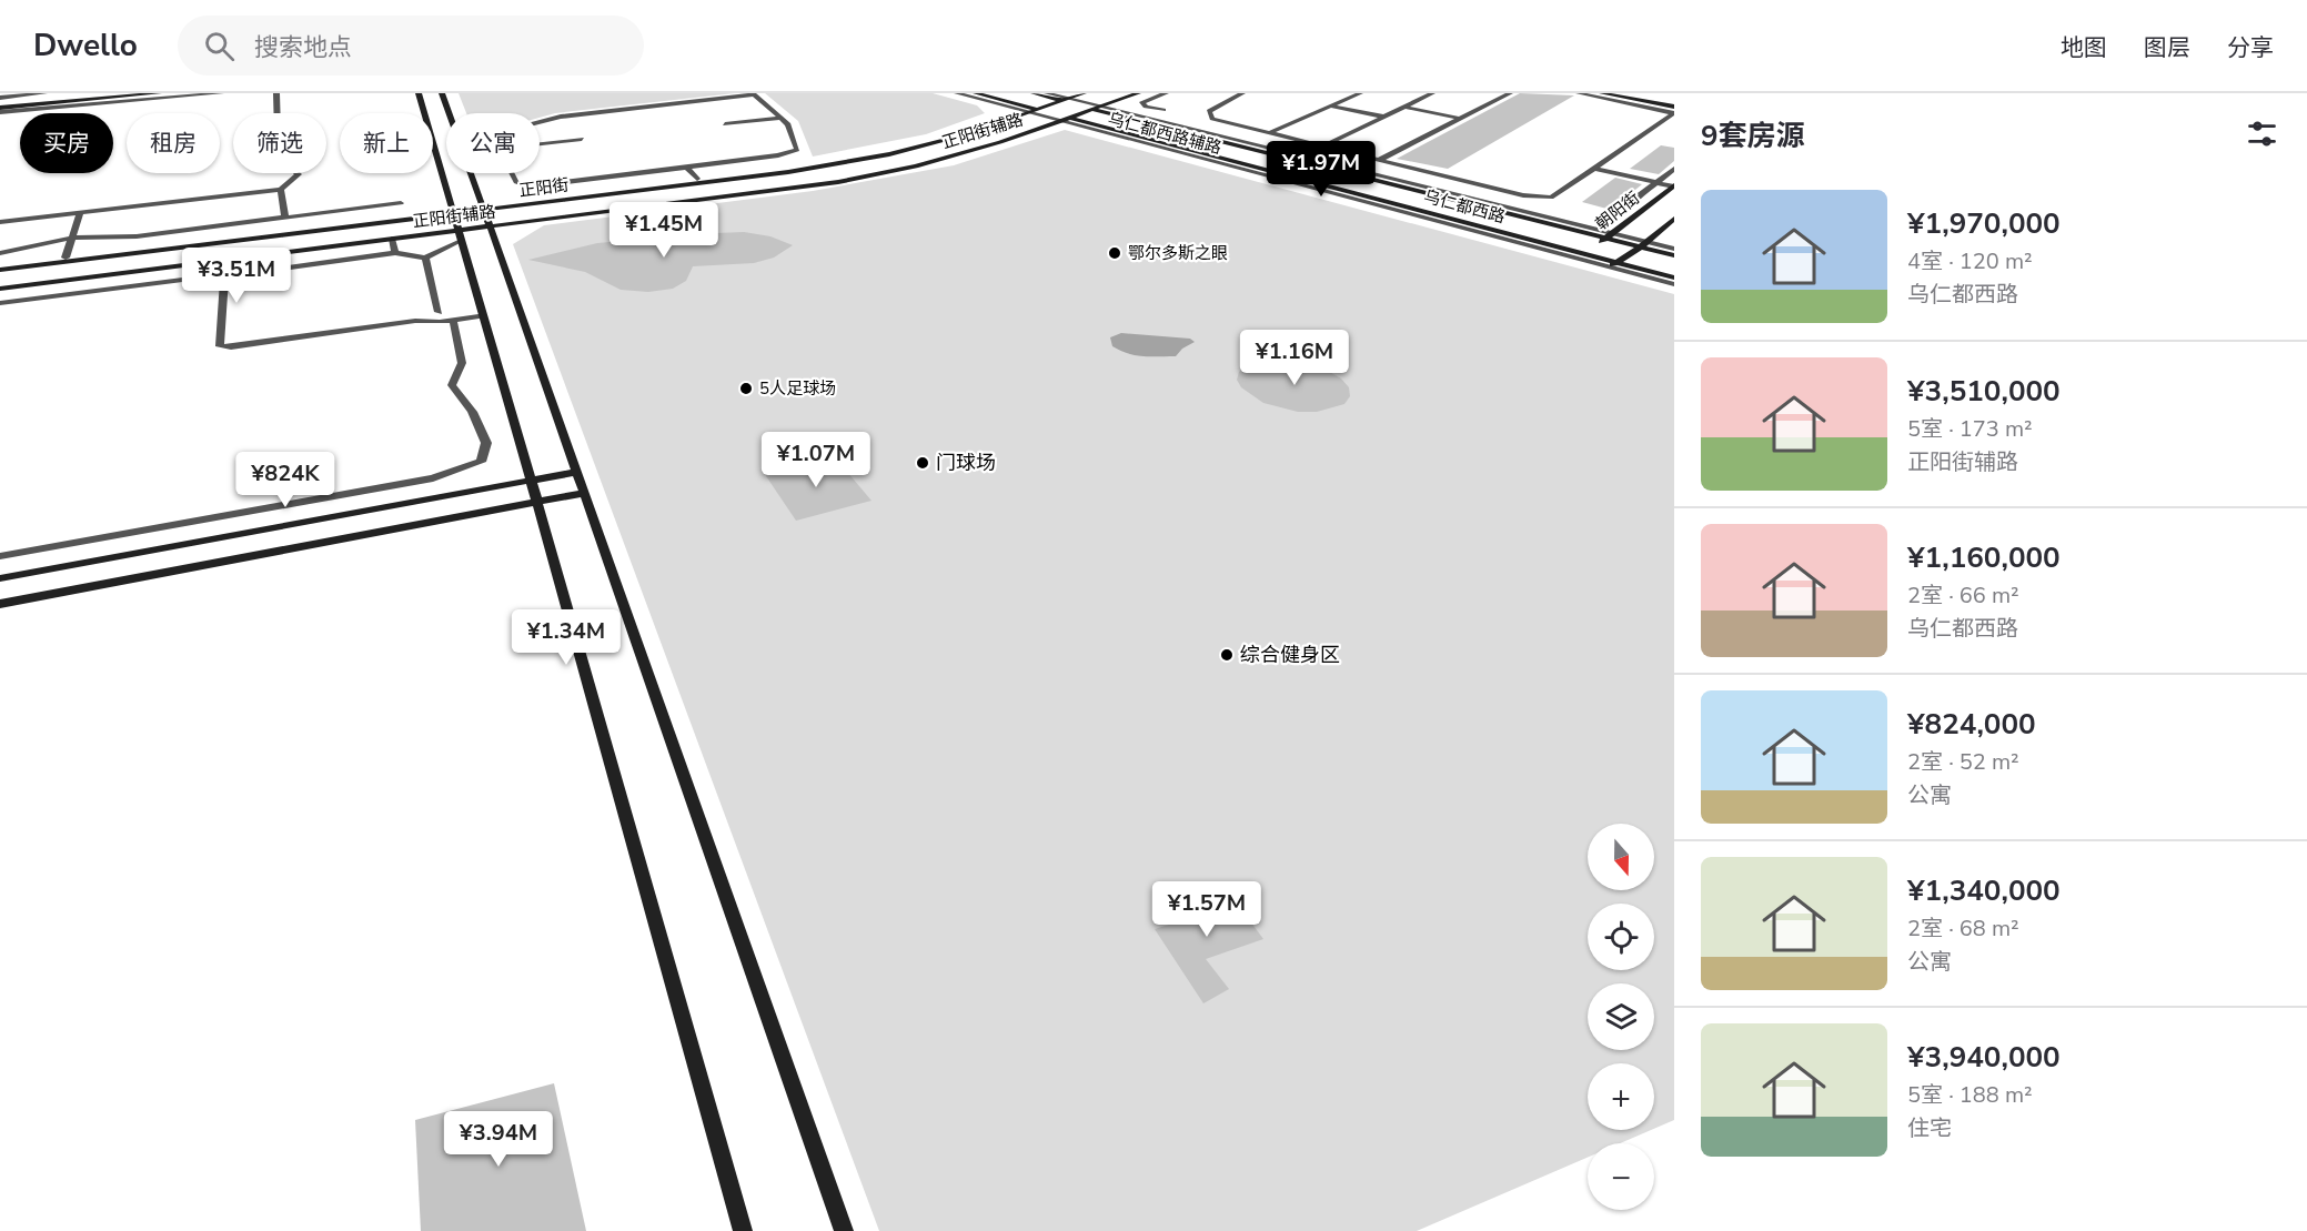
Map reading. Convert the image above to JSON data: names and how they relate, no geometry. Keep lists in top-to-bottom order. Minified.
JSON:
{"streets":{"street":["正阳街辅路","乌仁都西路辅路","正阳街","乌仁都西路","朝阳街"]},"crossings":[["正阳街辅路","乌仁都西路辅路"],["正阳街辅路","正阳街"],["正阳街辅路","乌仁都西路"],["乌仁都西路辅路","正阳街"],["乌仁都西路辅路","乌仁都西路"],["乌仁都西路辅路","朝阳街"],["正阳街","乌仁都西路"],["乌仁都西路","朝阳街"]],"places":["鄂尔多斯之眼","5人足球场","门球场","综合健身区"],"north":"bottom","page":{"header":"Dwello","search":"搜索地点","nav":["地图","图层","分享"],"heading":"9套房源","chip":["买房","租房","筛选","新上","公寓"],"price":["¥1.97M","¥1.45M","¥3.51M","¥1.16M","¥1.07M","¥824K","¥1.34M","¥1.57M","¥3.94M"],"list":[{"name":"¥1,970,000","note":"4室 · 120 m² · 乌仁都西路"},{"name":"¥3,510,000","note":"5室 · 173 m² · 正阳街辅路"},{"name":"¥1,160,000","note":"2室 · 66 m² · 乌仁都西路"},{"name":"¥824,000","note":"2室 · 52 m² · 公寓"},{"name":"¥1,340,000","note":"2室 · 68 m² · 公寓"},{"name":"¥3,940,000","note":"5室 · 188 m² · 住宅"}],"map_buttons":["+","−"]}}
